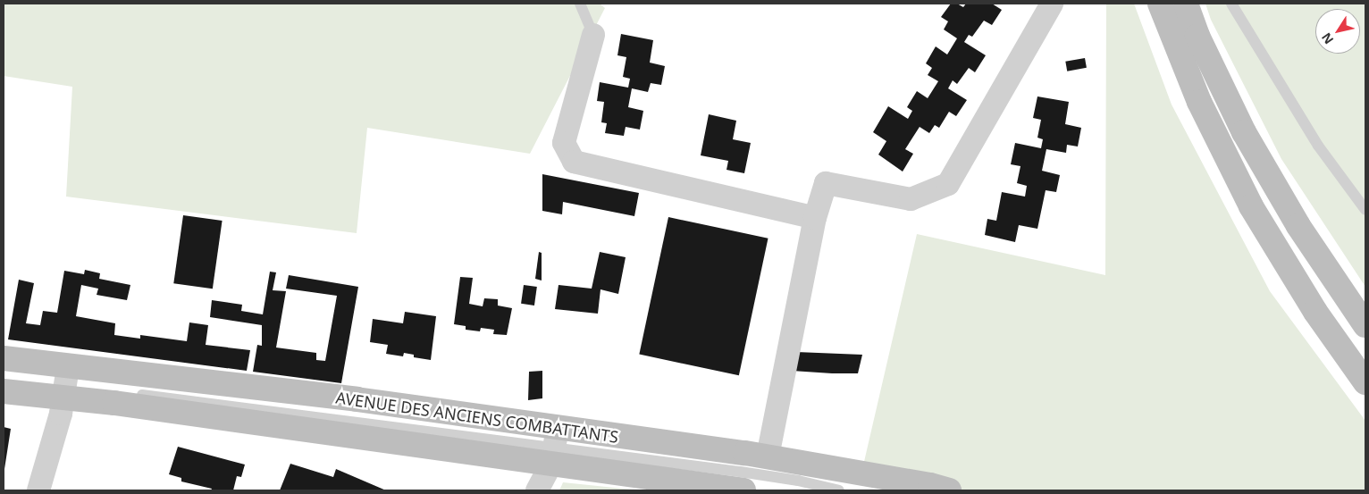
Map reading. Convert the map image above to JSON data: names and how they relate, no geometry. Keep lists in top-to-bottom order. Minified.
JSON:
{"streets":{"street":["AVENUE DES ANCIENS COMBATTANTS"]},"north":"bottom left"}
